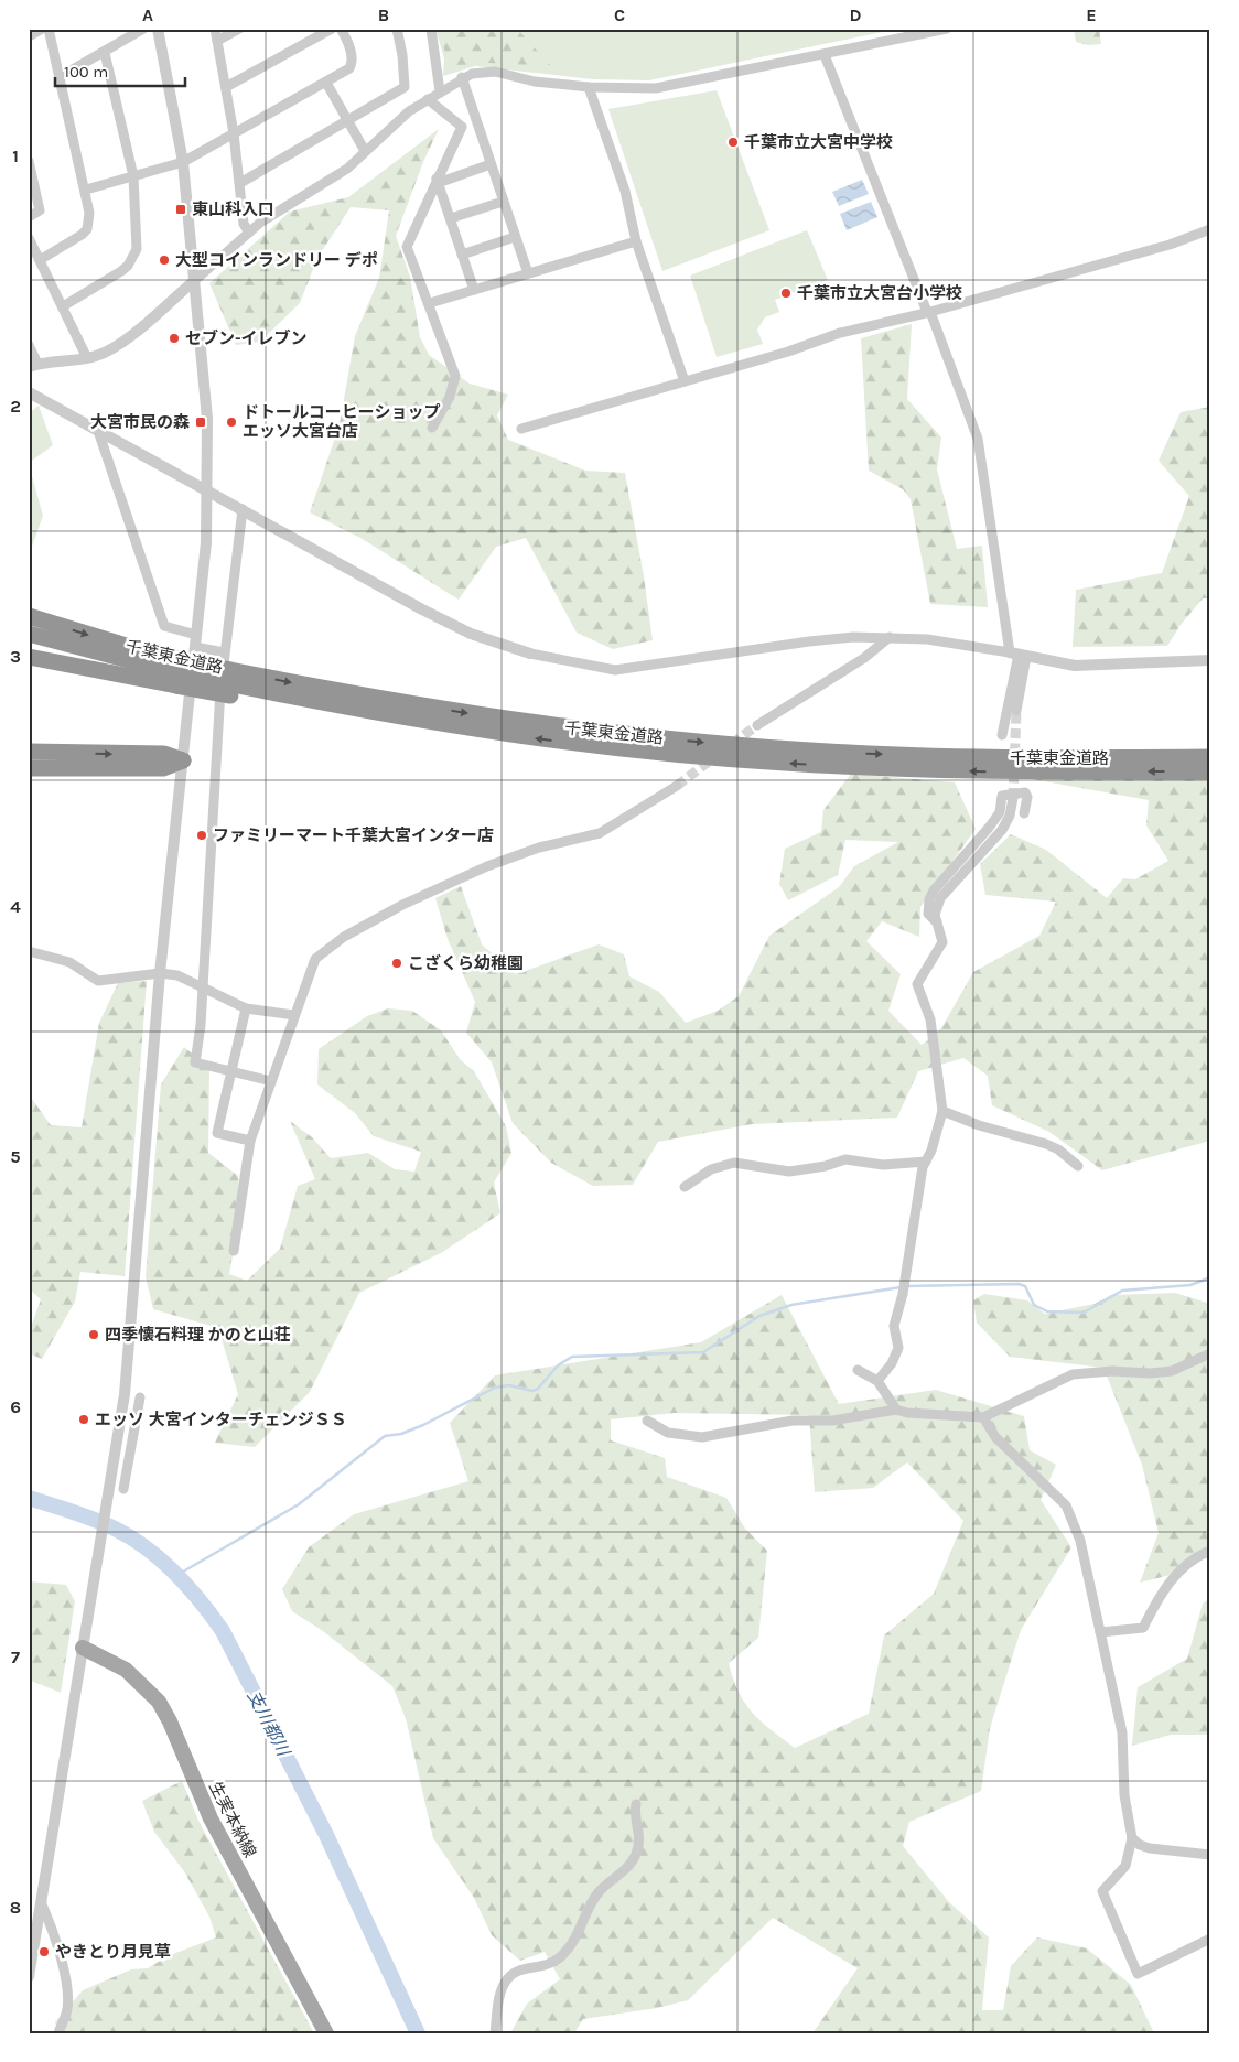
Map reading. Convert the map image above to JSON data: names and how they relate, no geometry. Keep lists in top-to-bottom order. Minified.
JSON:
{"streets":{"highway":["千葉東金道路"],"main road":["生実本納線"]},"water":["支川都川"],"places":{"other":["千葉市立大宮中学校","大型コインランドリー デポ","千葉市立大宮台小学校","セブン-イレブン","ドトールコーヒーショップ エッソ大宮台店","ファミリーマート千葉大宮インター店","こざくら幼稚園","四季懐石料理 かのと山荘","エッソ 大宮インターチェンジＳＳ","やきとり月見草"],"transit":["東山科入口","大宮市民の森"]},"scale_bar":"100 m","grid":{"columns":["A","B","C","D","E"],"rows":["1","2","3","4","5","6","7","8"]}}
